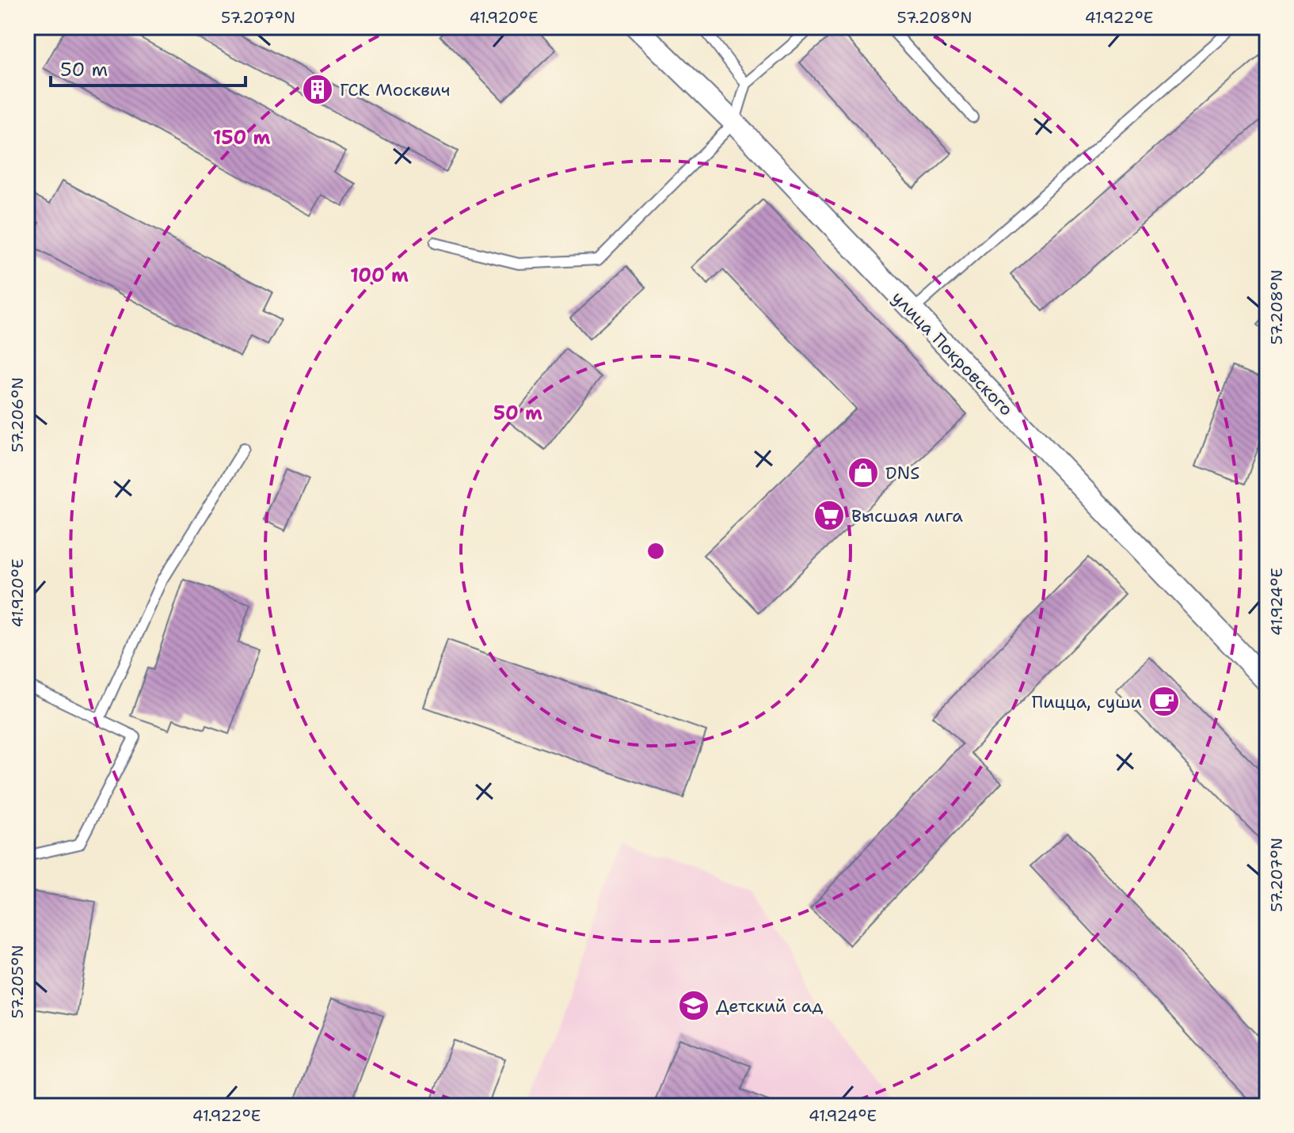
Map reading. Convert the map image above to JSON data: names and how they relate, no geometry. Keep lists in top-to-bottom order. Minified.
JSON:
{"streets":{"street":["улица Покровского"]},"places":{"building":["ГСК Москвич"],"shop":["DNS"],"supermarket":["Высшая лига"],"cafe":["Пицца, суши"],"school or university":["Детский сад"]},"scale_bar":"50 m","coordinates":["57.207°N","41.920°E","57.208°N","41.922°E","57.206°N","41.924°E","57.205°N"],"rings":["150 m","100 m","50 m"]}
